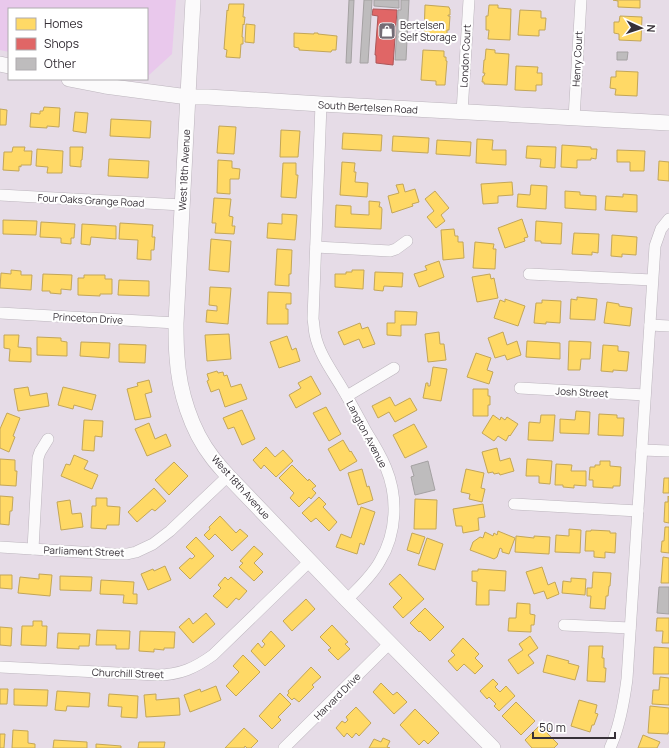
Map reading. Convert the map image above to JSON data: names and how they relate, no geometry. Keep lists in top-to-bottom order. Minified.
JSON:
{"streets":{"street":["London Court","Henry Court","South Bertelsen Road","West 18th Avenue","Four Oaks Grange Road","Princeton Drive","Josh Street","Langton Avenue","Parliament Street","Churchill Street","Harvard Drive"]},"crossings":[["London Court","South Bertelsen Road"],["Henry Court","South Bertelsen Road"],["South Bertelsen Road","West 18th Avenue"],["South Bertelsen Road","Langton Avenue"],["West 18th Avenue","Four Oaks Grange Road"],["West 18th Avenue","Princeton Drive"],["West 18th Avenue","Langton Avenue"],["West 18th Avenue","Parliament Street"],["West 18th Avenue","Churchill Street"],["West 18th Avenue","Harvard Drive"]],"places":{"shop":["Bertelsen Self Storage"]},"legend":["Homes","Shops","Other"],"scale_bar":"50 m","north":"right"}
